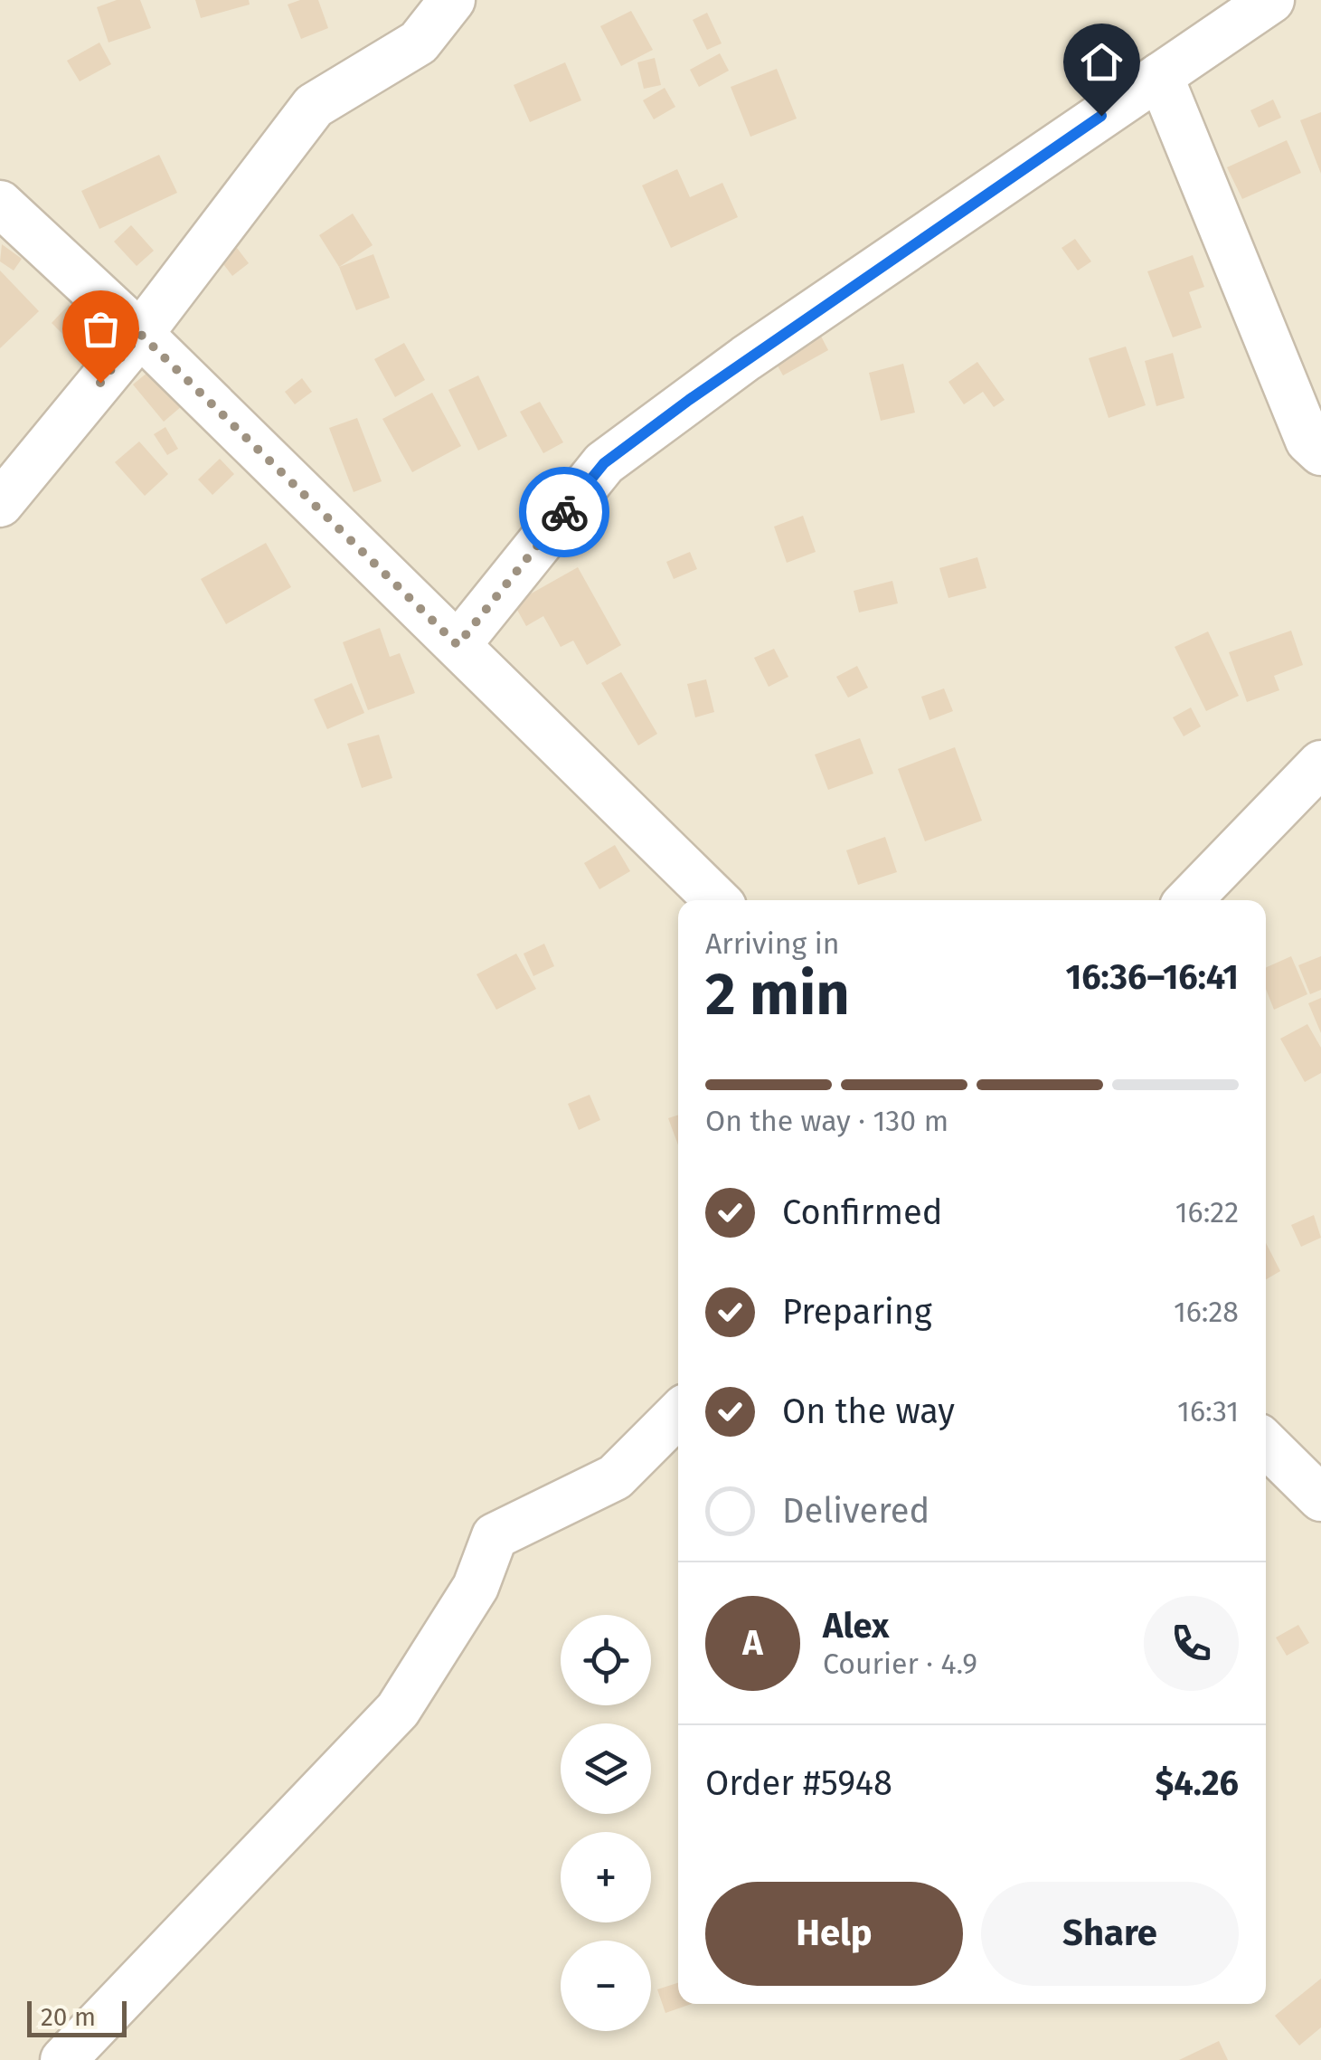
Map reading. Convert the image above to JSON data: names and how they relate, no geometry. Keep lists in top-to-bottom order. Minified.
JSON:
{"scale_bar":"20 m","page":{"heading":["2 min","Arriving in","16:36–16:41"],"panel":["Alex","Courier · 4.9","Order #5948","$4.26"],"bar":"On the way · 130 m","list":[["Confirmed","16:22"],["Preparing","16:28"],["On the way","16:31"],"Delivered"],"round":"A","map_buttons":["+","−"],"buttons":["Help","Share"],"scale":"20 m"}}
